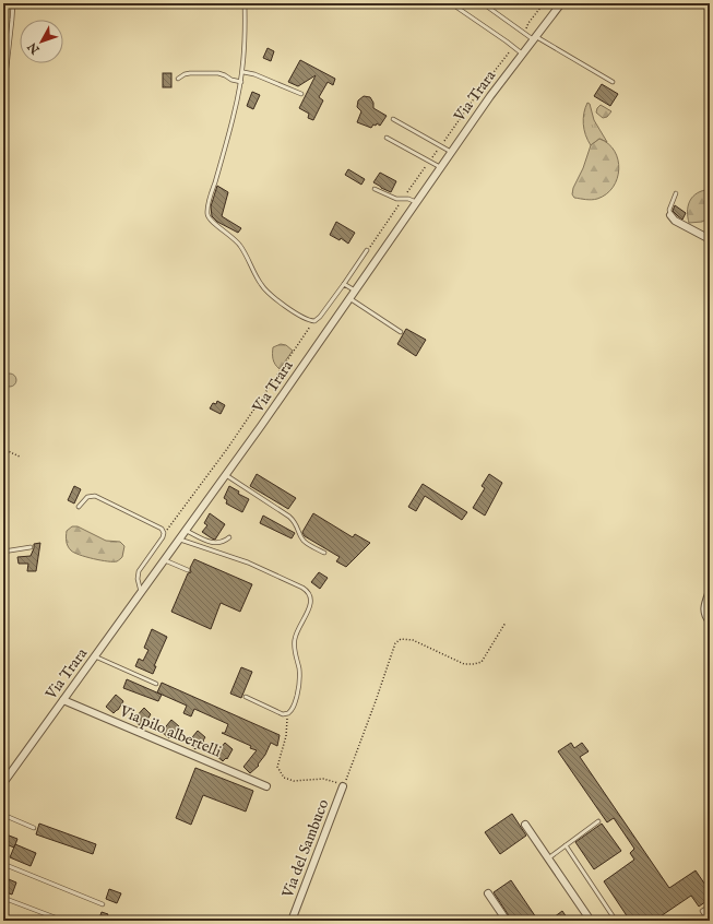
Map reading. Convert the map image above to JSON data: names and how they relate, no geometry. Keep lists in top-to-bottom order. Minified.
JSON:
{"streets":{"street":["Via Trara","Via pilo albertelli","Via del Sambuco"]},"crossings":[["Via Trara","Via pilo albertelli"]],"north":"bottom left"}
